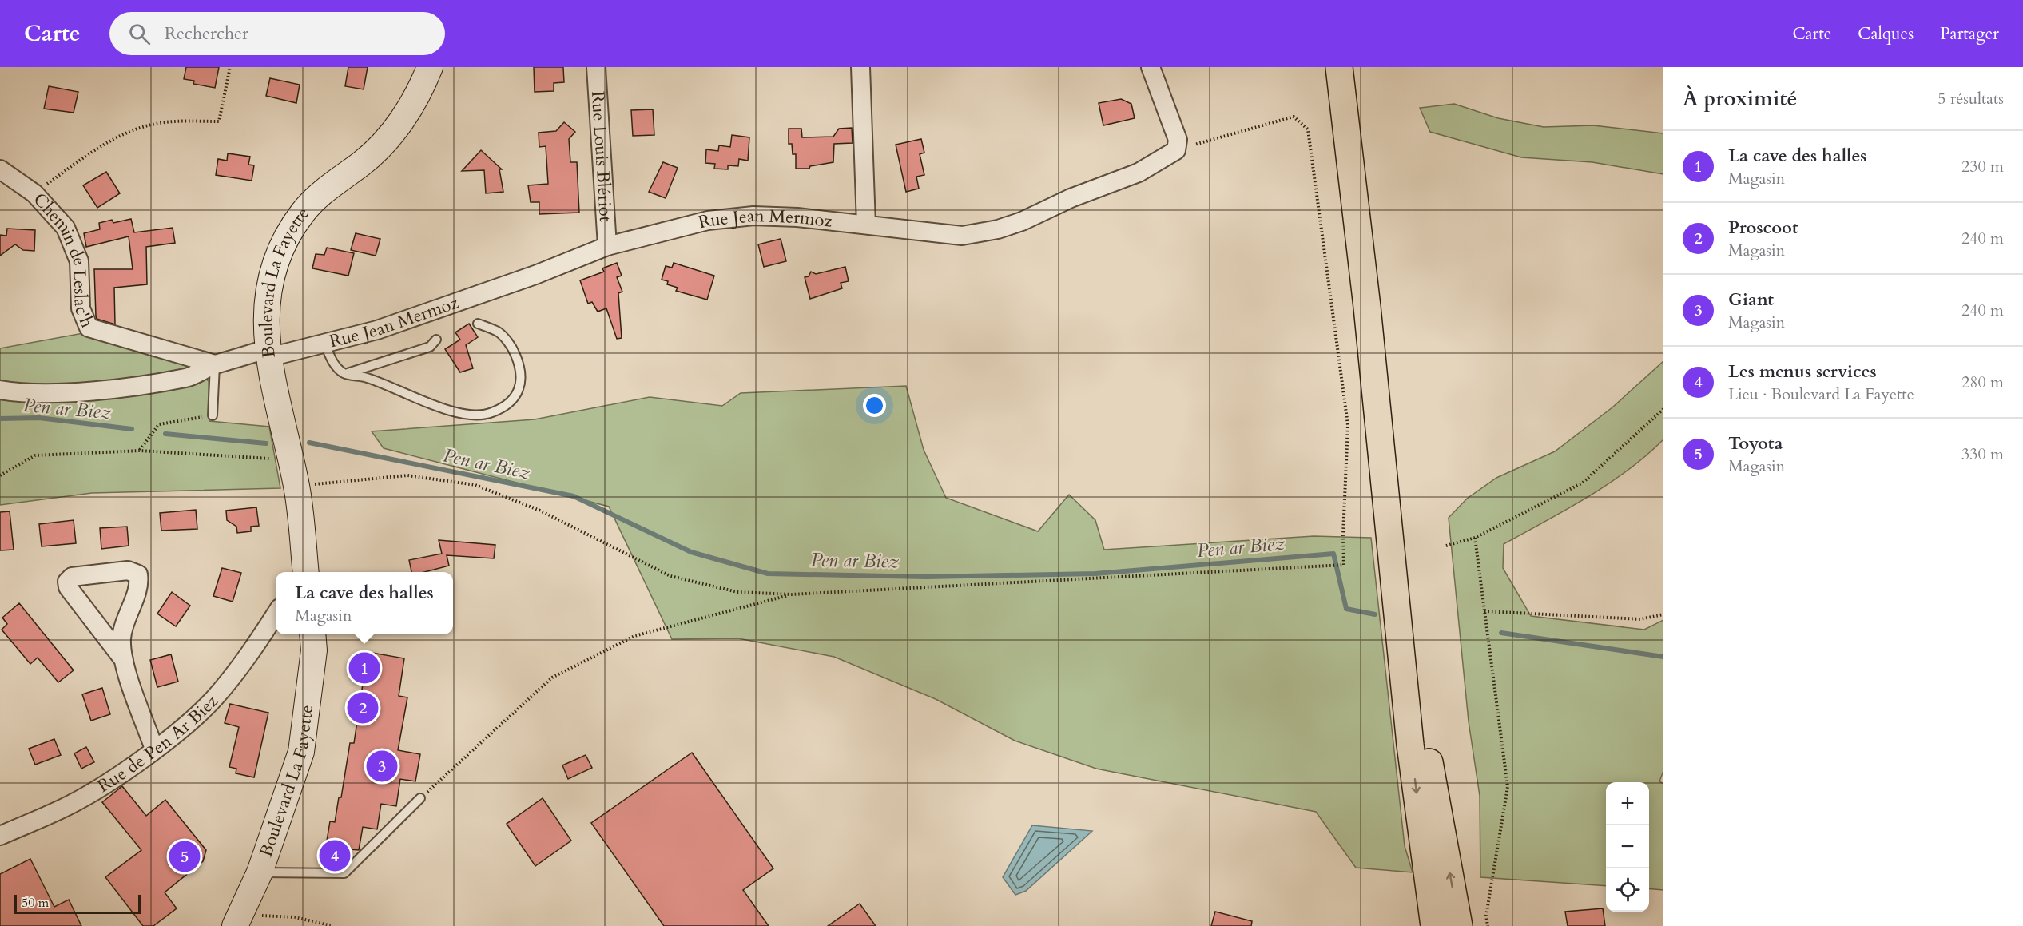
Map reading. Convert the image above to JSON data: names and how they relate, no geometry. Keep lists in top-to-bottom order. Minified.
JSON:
{"streets":{"main road":["Boulevard La Fayette"],"street":["Rue Louis Blériot","Rue Jean Mermoz","Chemin de Leslac'h","Rue de Pen Ar Biez"]},"crossings":[["Rue Louis Blériot","Rue Jean Mermoz"],["Rue Jean Mermoz","Chemin de Leslac'h"],["Rue Jean Mermoz","Boulevard La Fayette"]],"water":["Pen ar Biez"],"scale_bar":"50 m","page":{"header":"Carte","search":"Rechercher","nav":["Carte","Calques","Partager"],"heading":["À proximité","5 résultats"],"list":[{"mark":"1","name":"La cave des halles","note":"Magasin","value":"230 m"},{"mark":"2","name":"Proscoot","note":"Magasin","value":"240 m"},{"mark":"3","name":"Giant","note":"Magasin","value":"240 m"},{"mark":"4","name":"Les menus services","note":"Lieu · Boulevard La Fayette","value":"280 m"},{"mark":"5","name":"Toyota","note":"Magasin","value":"330 m"}],"popup":["La cave des halles","Magasin"],"pins":["1","2","3","4","5"],"map_buttons":["+","−"],"scale":"50 m"}}
